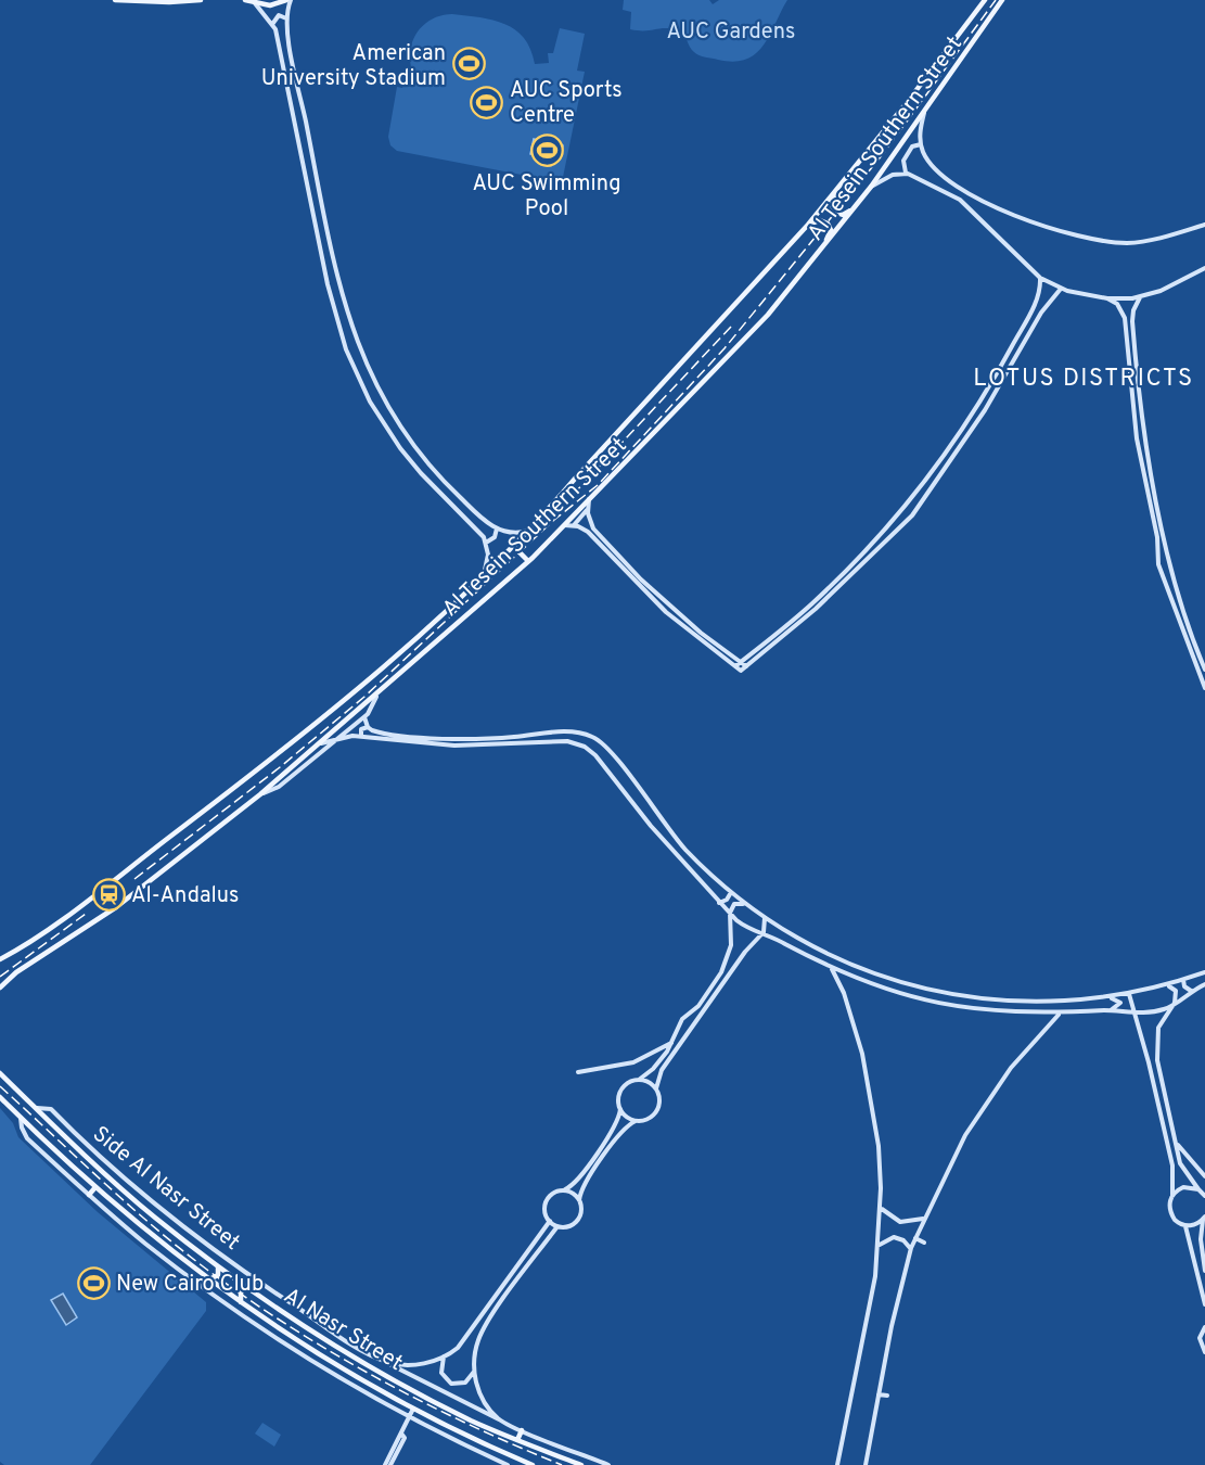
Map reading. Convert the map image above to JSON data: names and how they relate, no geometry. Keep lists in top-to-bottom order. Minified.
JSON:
{"streets":{"main road":["Al Tesein Southern Street","Al Nasr Street"],"street":["Side Al Nasr Street"]},"crossings":[["Side Al Nasr Street","Al Nasr Street"]],"districts":["LOTUS DISTRICTS"],"parks":["AUC Gardens"],"places":{"sports":["American University Stadium","AUC Sports Centre","AUC Swimming Pool","New Cairo Club"],"station":["Al-Andalus"]}}
